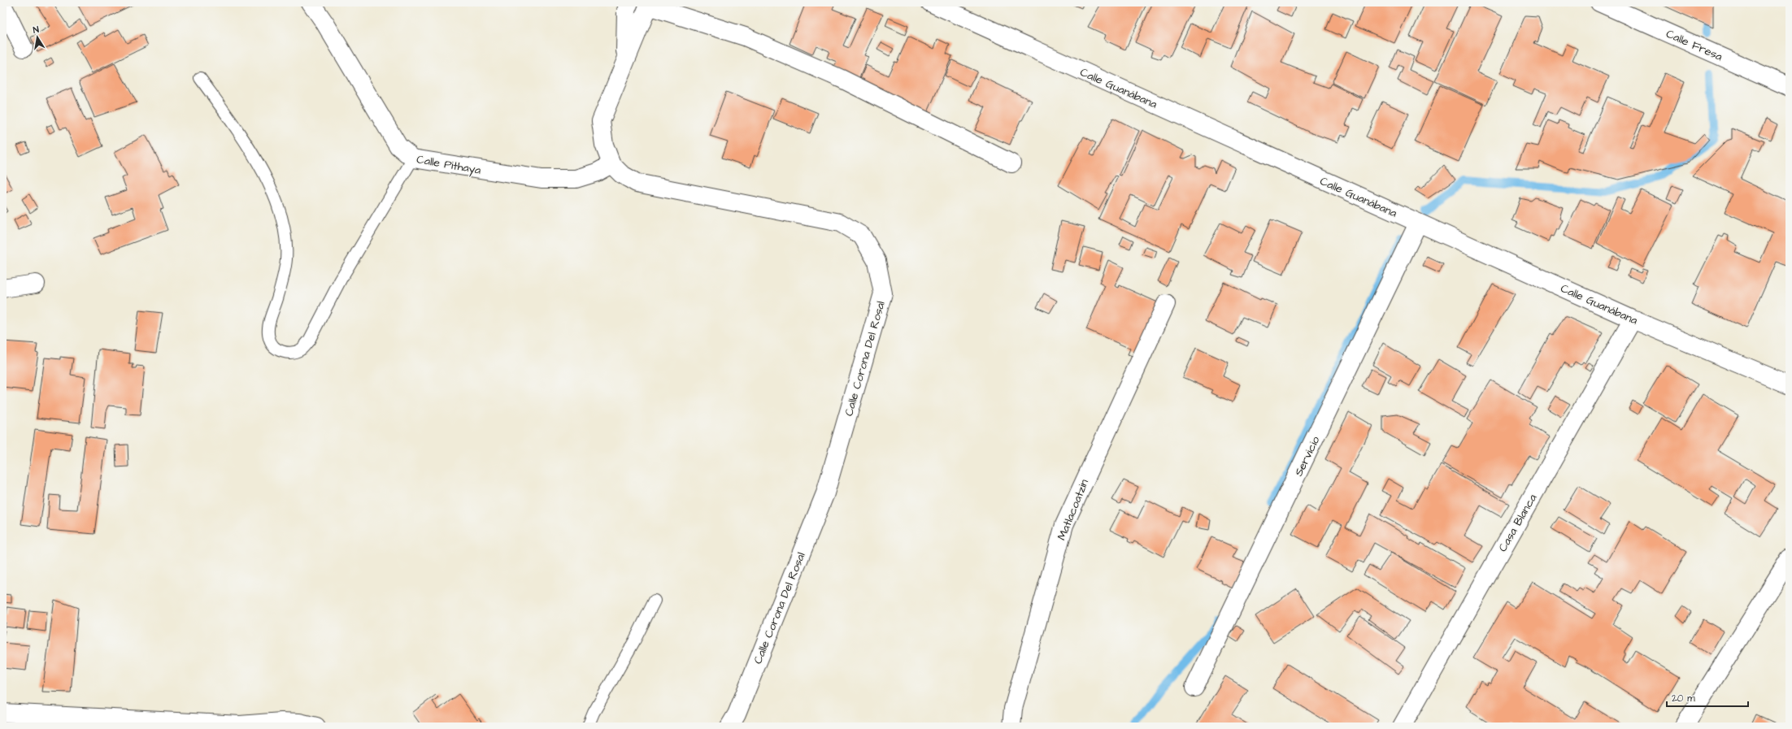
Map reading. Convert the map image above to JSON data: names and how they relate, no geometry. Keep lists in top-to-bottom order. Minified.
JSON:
{"streets":{"street":["Calle Fresa","Calle Guanábana","Calle Pithaya","Calle Corona Del Rosal","Servicio","Matlacoatzin","Casa Blanca"]},"crossings":[["Calle Guanábana","Servicio"],["Calle Guanábana","Casa Blanca"],["Calle Pithaya","Calle Corona Del Rosal"]],"scale_bar":"20 m","north":"top"}
